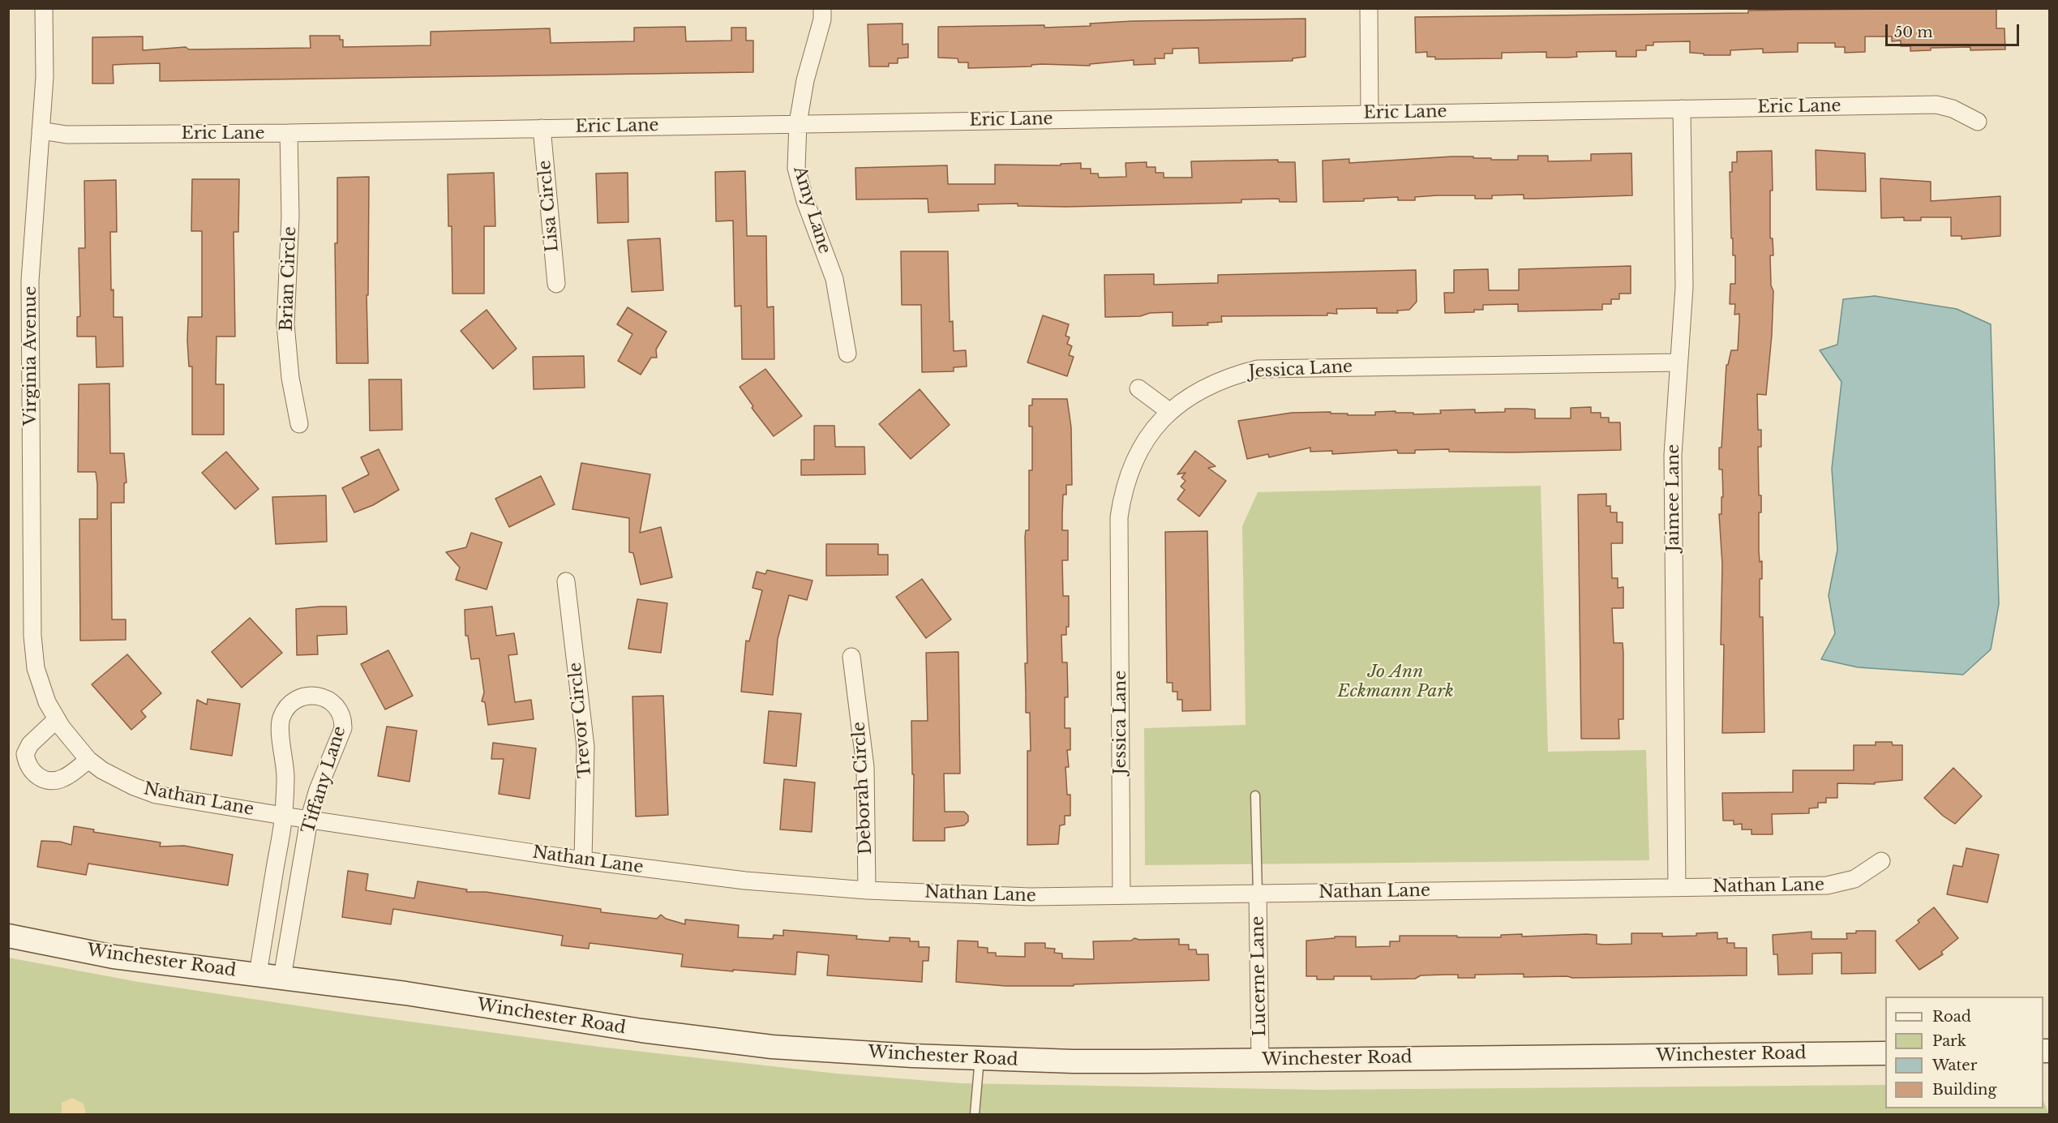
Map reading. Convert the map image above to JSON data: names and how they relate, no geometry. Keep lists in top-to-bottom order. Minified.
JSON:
{"streets":{"main road":["Winchester Road"],"street":["Eric Lane","Lisa Circle","Amy Lane","Brian Circle","Virginia Avenue","Jessica Lane","Jaimee Lane","Trevor Circle","Tiffany Lane","Deborah Circle","Nathan Lane","Lucerne Lane"]},"crossings":[["Eric Lane","Lisa Circle"],["Eric Lane","Amy Lane"],["Eric Lane","Brian Circle"],["Eric Lane","Virginia Avenue"],["Eric Lane","Jaimee Lane"],["Virginia Avenue","Nathan Lane"],["Jessica Lane","Jaimee Lane"],["Jessica Lane","Nathan Lane"],["Jaimee Lane","Nathan Lane"],["Trevor Circle","Nathan Lane"],["Tiffany Lane","Nathan Lane"],["Tiffany Lane","Winchester Road"],["Deborah Circle","Nathan Lane"],["Nathan Lane","Lucerne Lane"],["Winchester Road","Lucerne Lane"]],"parks":["Jo Ann Eckmann Park"],"legend":["Road","Park","Water","Building"],"scale_bar":"50 m"}
